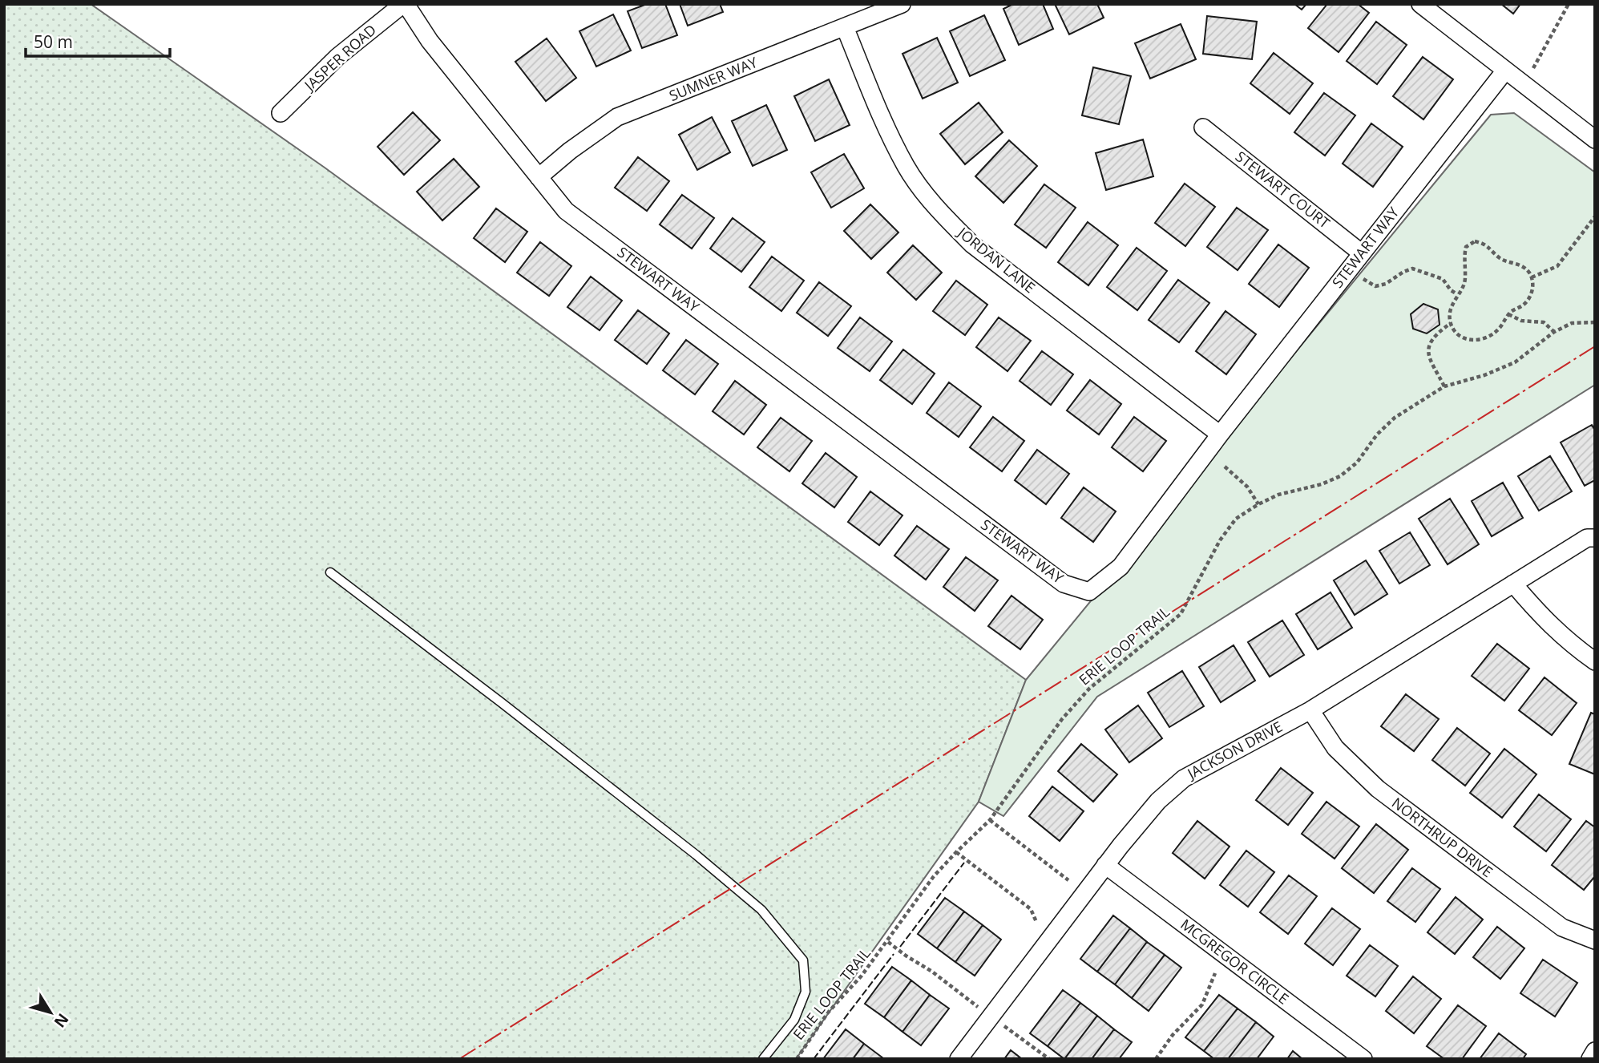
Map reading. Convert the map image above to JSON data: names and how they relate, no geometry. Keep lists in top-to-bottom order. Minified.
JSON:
{"streets":{"street":["JASPER ROAD","SUMNER WAY","STEWART COURT","STEWART WAY","JORDAN LANE","JACKSON DRIVE","NORTHRUP DRIVE","MCGREGOR CIRCLE"],"path":["ERIE LOOP TRAIL"]},"crossings":[["SUMNER WAY","STEWART WAY"],["SUMNER WAY","JORDAN LANE"],["STEWART COURT","STEWART WAY"],["STEWART WAY","JORDAN LANE"],["JACKSON DRIVE","NORTHRUP DRIVE"],["JACKSON DRIVE","MCGREGOR CIRCLE"]],"scale_bar":"50 m","north":"bottom right"}
